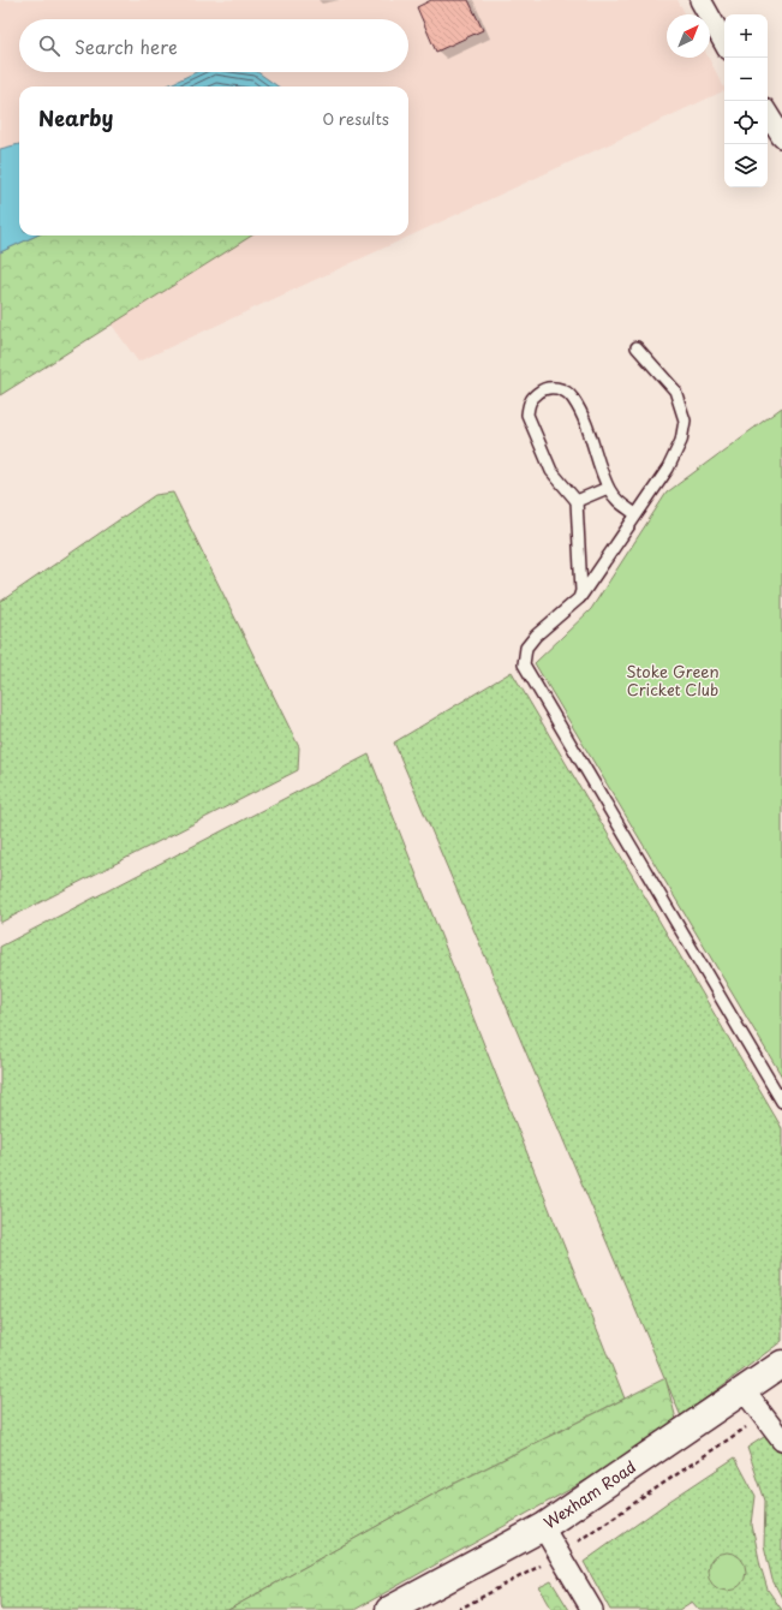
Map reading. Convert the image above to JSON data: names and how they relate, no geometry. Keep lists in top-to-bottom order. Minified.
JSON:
{"streets":{"street":["Wexham Road"]},"parks":["Stoke Green Cricket Club"],"north":"top right","page":{"map_buttons":["+","−"],"search":"Search here","heading":["Nearby","0 results"]}}
